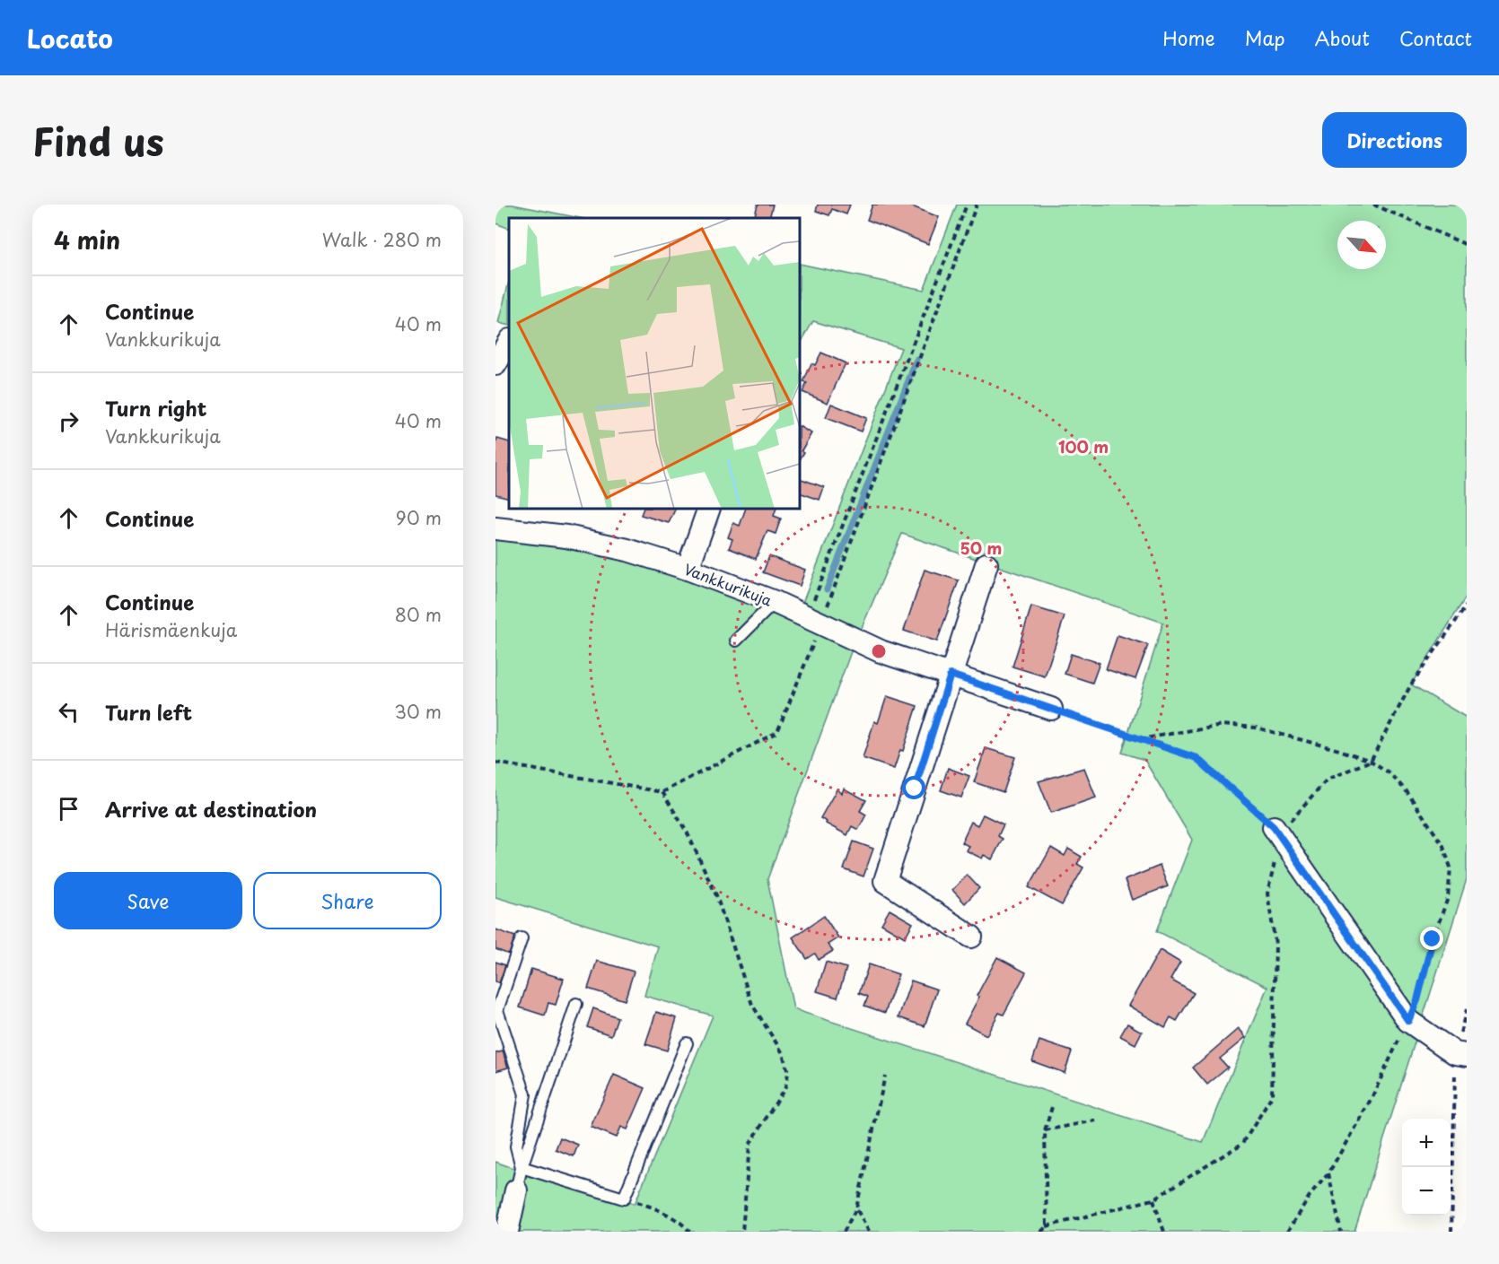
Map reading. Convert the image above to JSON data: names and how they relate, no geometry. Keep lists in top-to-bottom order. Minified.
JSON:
{"streets":{"street":["Vankkurikuja"]},"north":"bottom right","page":{"header":"Locato","nav":["Home","Map","About","Contact"],"title":"Find us","buttons":["Directions",["Save","Share"]],"heading":["4 min","Walk · 280 m"],"list":[["Continue","Vankkurikuja","40 m"],["Turn right","Vankkurikuja","40 m"],["Continue","90 m"],["Continue","Härismäenkuja","80 m"],["Turn left","30 m"],"Arrive at destination"],"map_buttons":["+","−"]},"rings":["100 m","50 m"]}
